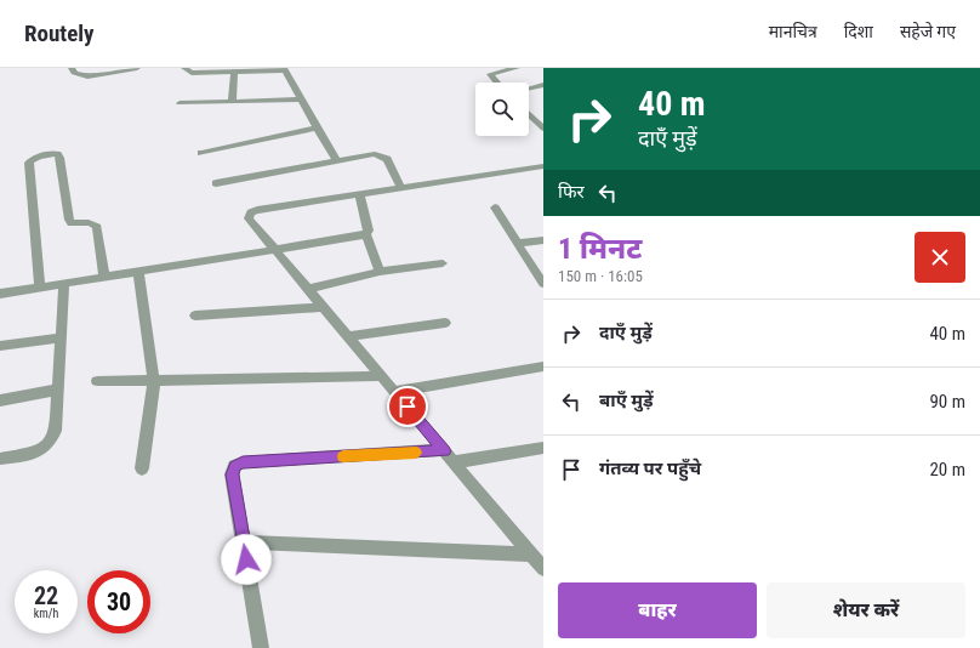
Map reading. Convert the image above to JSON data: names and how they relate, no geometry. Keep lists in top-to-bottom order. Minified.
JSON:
{"page":{"header":"Routely","nav":["मानचित्र","दिशा","सहेजे गए"],"turn":["40 m","दाएँ मुड़ें"],"then":"फिर","heading":["1 मिनट","150 m · 16:05"],"list":[{"name":"दाएँ मुड़ें","value":"40 m"},{"name":"बाएँ मुड़ें","value":"90 m"},{"name":"गंतव्य पर पहुँचे","value":"20 m"}],"speed":"22 km/h","limit":"30","buttons":["बाहर","शेयर करें"]}}
